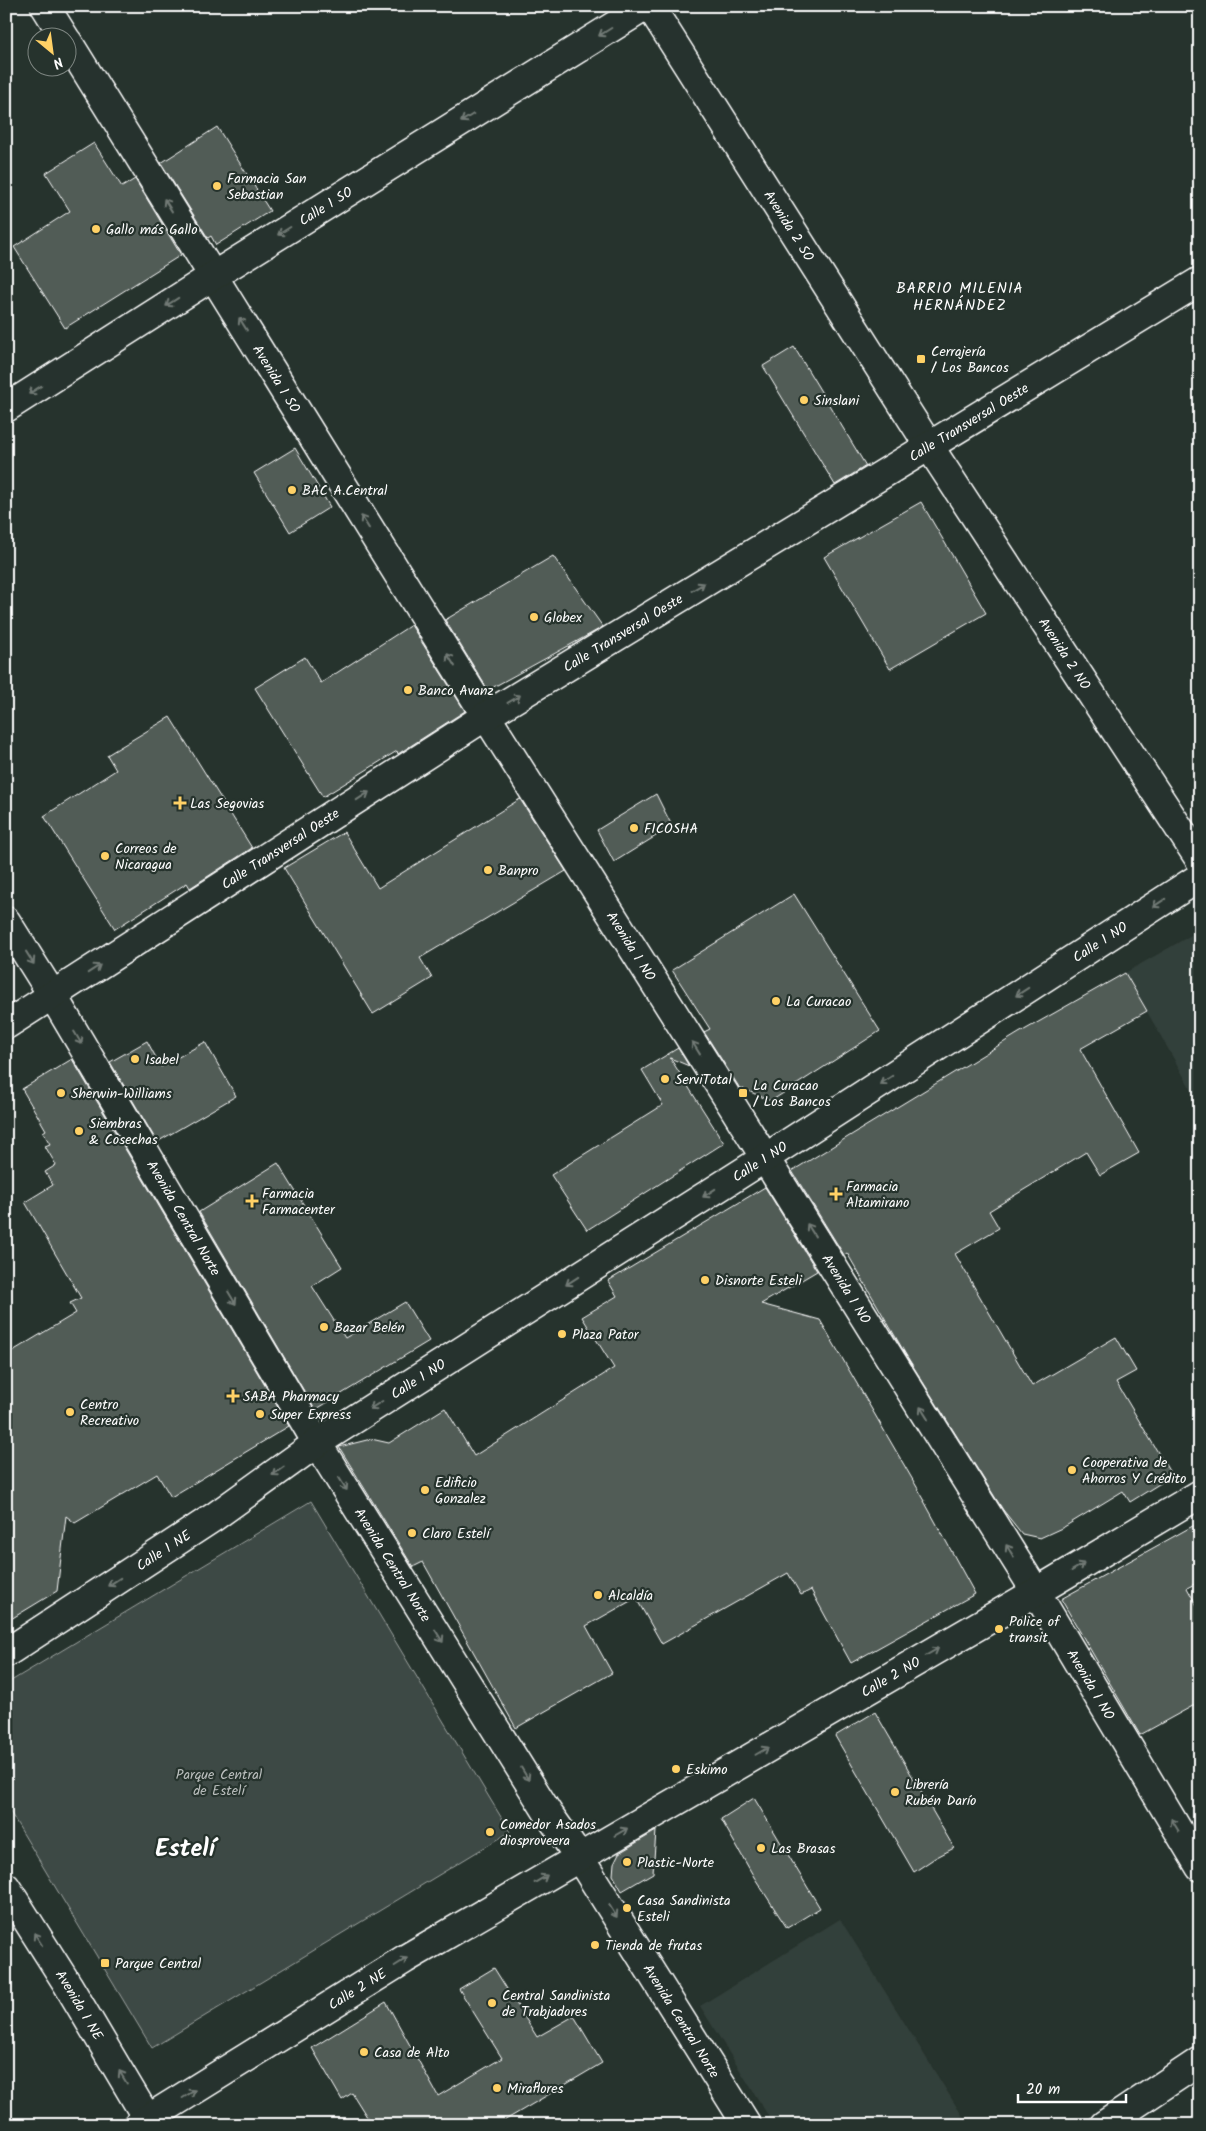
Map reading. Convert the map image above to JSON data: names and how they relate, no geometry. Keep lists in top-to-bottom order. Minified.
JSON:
{"streets":{"street":["Calle 1 SO","Avenida 2 SO","Avenida 1 SO","Calle Transversal Oeste","Avenida 2 NO","Calle 1 NO","Avenida 1 NO","Avenida Central Norte","Calle 1 NE","Calle 2 NO","Calle 2 NE","Avenida 1 NE"]},"crossings":[["Calle 1 SO","Avenida 1 SO"],["Avenida 2 SO","Calle Transversal Oeste"],["Avenida 2 SO","Avenida 2 NO"],["Avenida 1 SO","Calle Transversal Oeste"],["Avenida 1 SO","Avenida 1 NO"],["Calle Transversal Oeste","Avenida 2 NO"],["Calle Transversal Oeste","Avenida 1 NO"],["Calle Transversal Oeste","Avenida Central Norte"],["Calle 1 NO","Avenida 1 NO"],["Calle 1 NO","Avenida Central Norte"],["Calle 1 NO","Calle 1 NE"],["Avenida 1 NO","Calle 2 NO"],["Avenida Central Norte","Calle 1 NE"],["Avenida Central Norte","Calle 2 NO"],["Avenida Central Norte","Calle 2 NE"],["Calle 2 NO","Calle 2 NE"],["Calle 2 NE","Avenida 1 NE"]],"one_way":["Calle 1 SO","Avenida 1 SO","Calle Transversal Oeste","Calle 1 NO","Avenida 1 NO","Avenida Central Norte","Calle 1 NE","Calle 2 NO","Calle 2 NE","Avenida 1 NE"],"districts":["BARRIO MILENIA HERNÁNDEZ","Estelí"],"parks":["Parque Central de Estelí"],"places":{"other":["Farmacia San Sebastian","Gallo más Gallo","Sinslani","BAC A.Central","Globex","Banco Avanz","FICOSHA","Correos de Nicaragua","Banpro","La Curacao","Isabel","ServiTotal","Sherwin-Williams","Siembras & Cosechas","Disnorte Esteli","Bazar Belén","Plaza Pator","Centro Recreativo","Super Express","Cooperativa de Ahorros Y Crédito","Edificio Gonzalez","Claro Estelí","Alcaldía","Police of transit","Eskimo","Librería Rubén Darío","Comedor Asados diosproveera","Las Brasas","Plastic-Norte","Casa Sandinista Esteli","Tienda de frutas","Central Sandinista de Trabjadores","Casa de Alto","Miraflores"],"transit":["Cerrajería / Los Bancos","La Curacao / Los Bancos","Parque Central"],"health":["Las Segovias","Farmacia Altamirano","Farmacia Farmacenter","SABA Pharmacy"]},"scale_bar":"20 m","north":"bottom right"}
